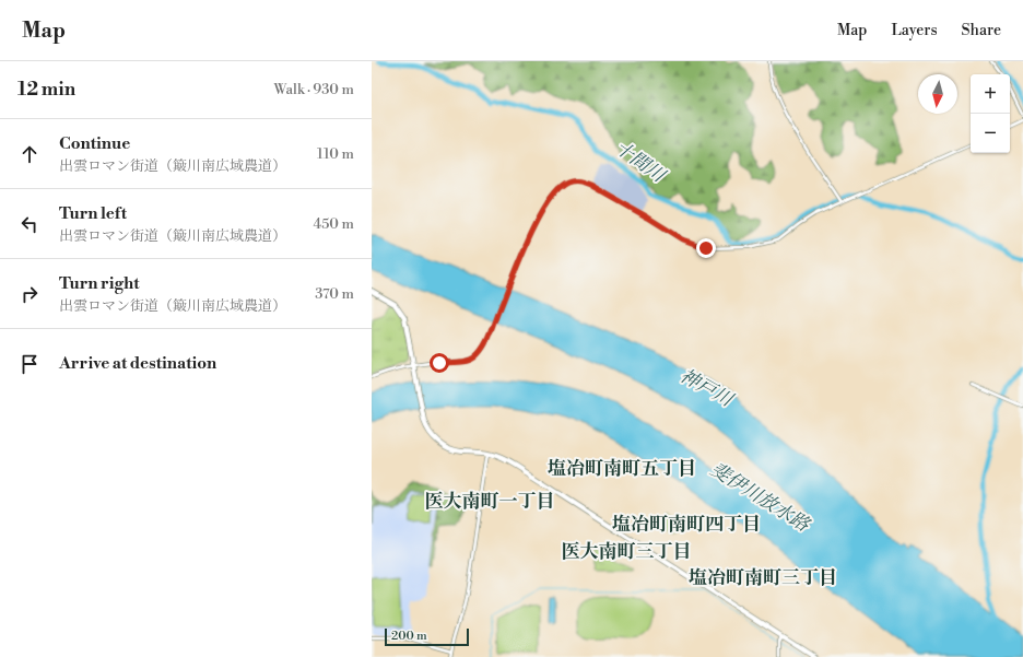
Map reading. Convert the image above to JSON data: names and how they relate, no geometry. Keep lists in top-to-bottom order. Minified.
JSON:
{"districts":["塩冶町南町五丁目","医大南町一丁目","塩冶町南町四丁目","医大南町三丁目","塩冶町南町三丁目"],"water":["十間川","神戸川","斐伊川放水路"],"scale_bar":"200 m","north":"bottom","page":{"header":"Map","nav":["Map","Layers","Share"],"heading":["12 min","Walk · 930 m"],"map_buttons":["+","−"],"list":[["Continue","出雲ロマン街道（簸川南広域農道）","110 m"],["Turn left","出雲ロマン街道（簸川南広域農道）","450 m"],["Turn right","出雲ロマン街道（簸川南広域農道）","370 m"],"Arrive at destination"],"scale":"200 m"}}
